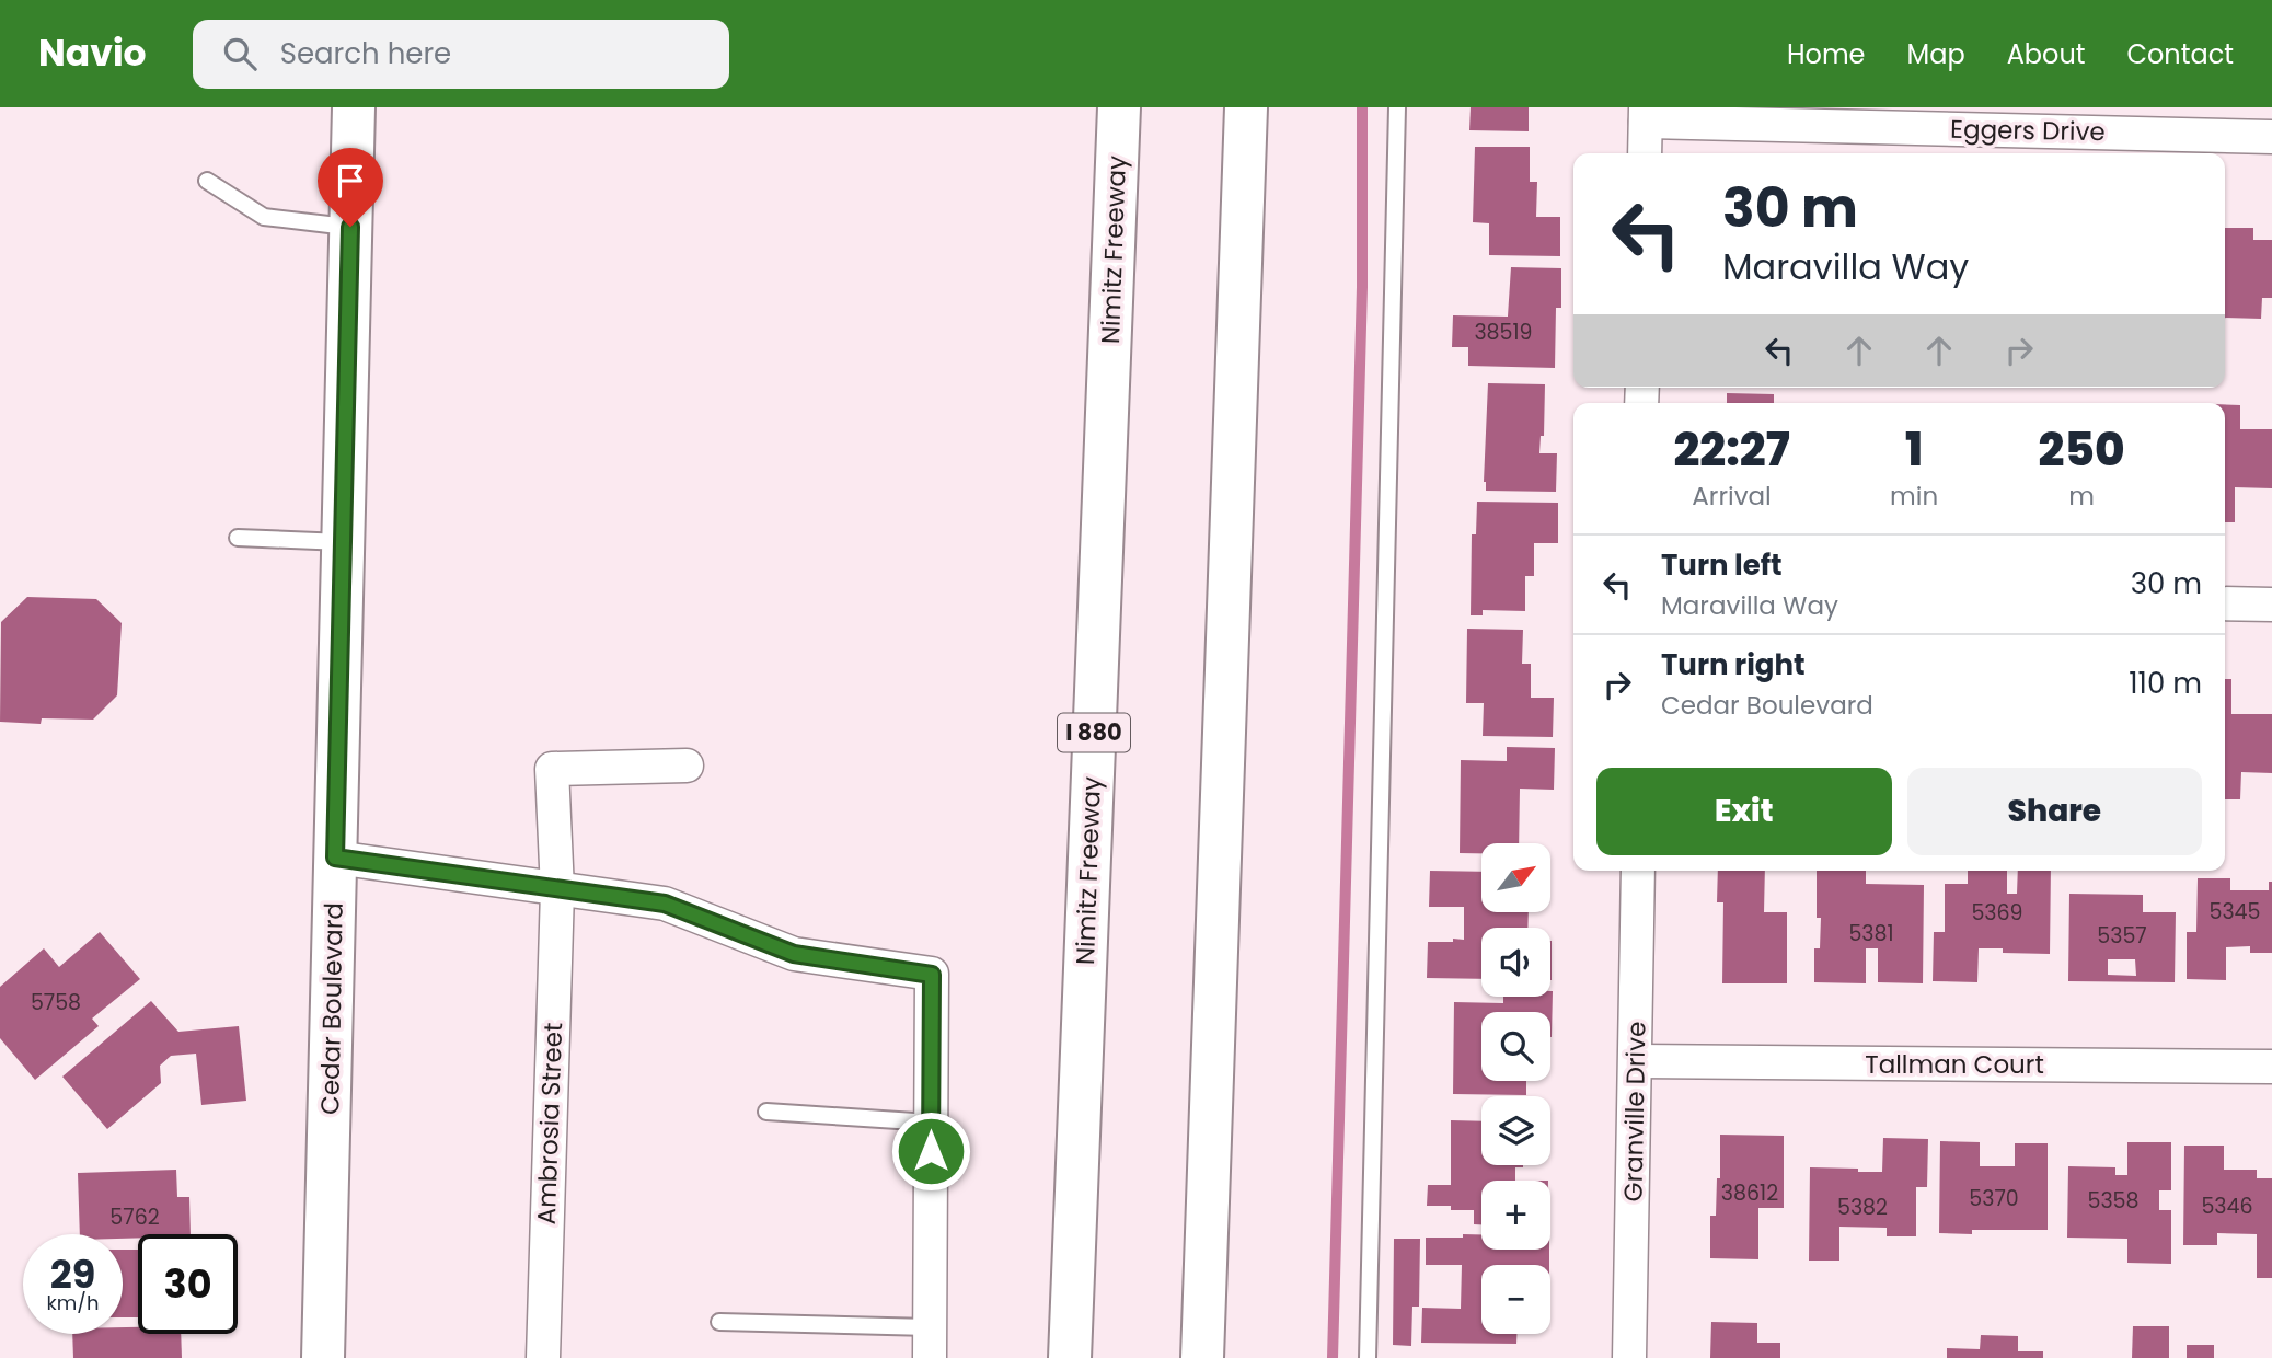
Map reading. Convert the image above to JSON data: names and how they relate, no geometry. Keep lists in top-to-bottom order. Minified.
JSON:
{"streets":{"main road":["Nimitz Freeway","I 880","Cedar Boulevard"],"street":["Eggers Drive","Tallman Court","Granville Drive","Ambrosia Street"]},"crossings":[["Tallman Court","Granville Drive"]],"house_numbers":["38519","5345","5369","5381","5357","5758","38612","5370","5358","5346","5382","5762"],"north":"top right","page":{"header":"Navio","search":"Search here","nav":["Home","Map","About","Contact"],"turn":["30 m","Maravilla Way"],"eta":["22:27","Arrival","1","min","250","m"],"list":[{"name":"Turn left","note":"Maravilla Way","value":"30 m"},{"name":"Turn right","note":"Cedar Boulevard","value":"110 m"}],"buttons":["Exit","Share"],"map_buttons":["+","−"],"speed":"29 km/h","limit":"30"}}
